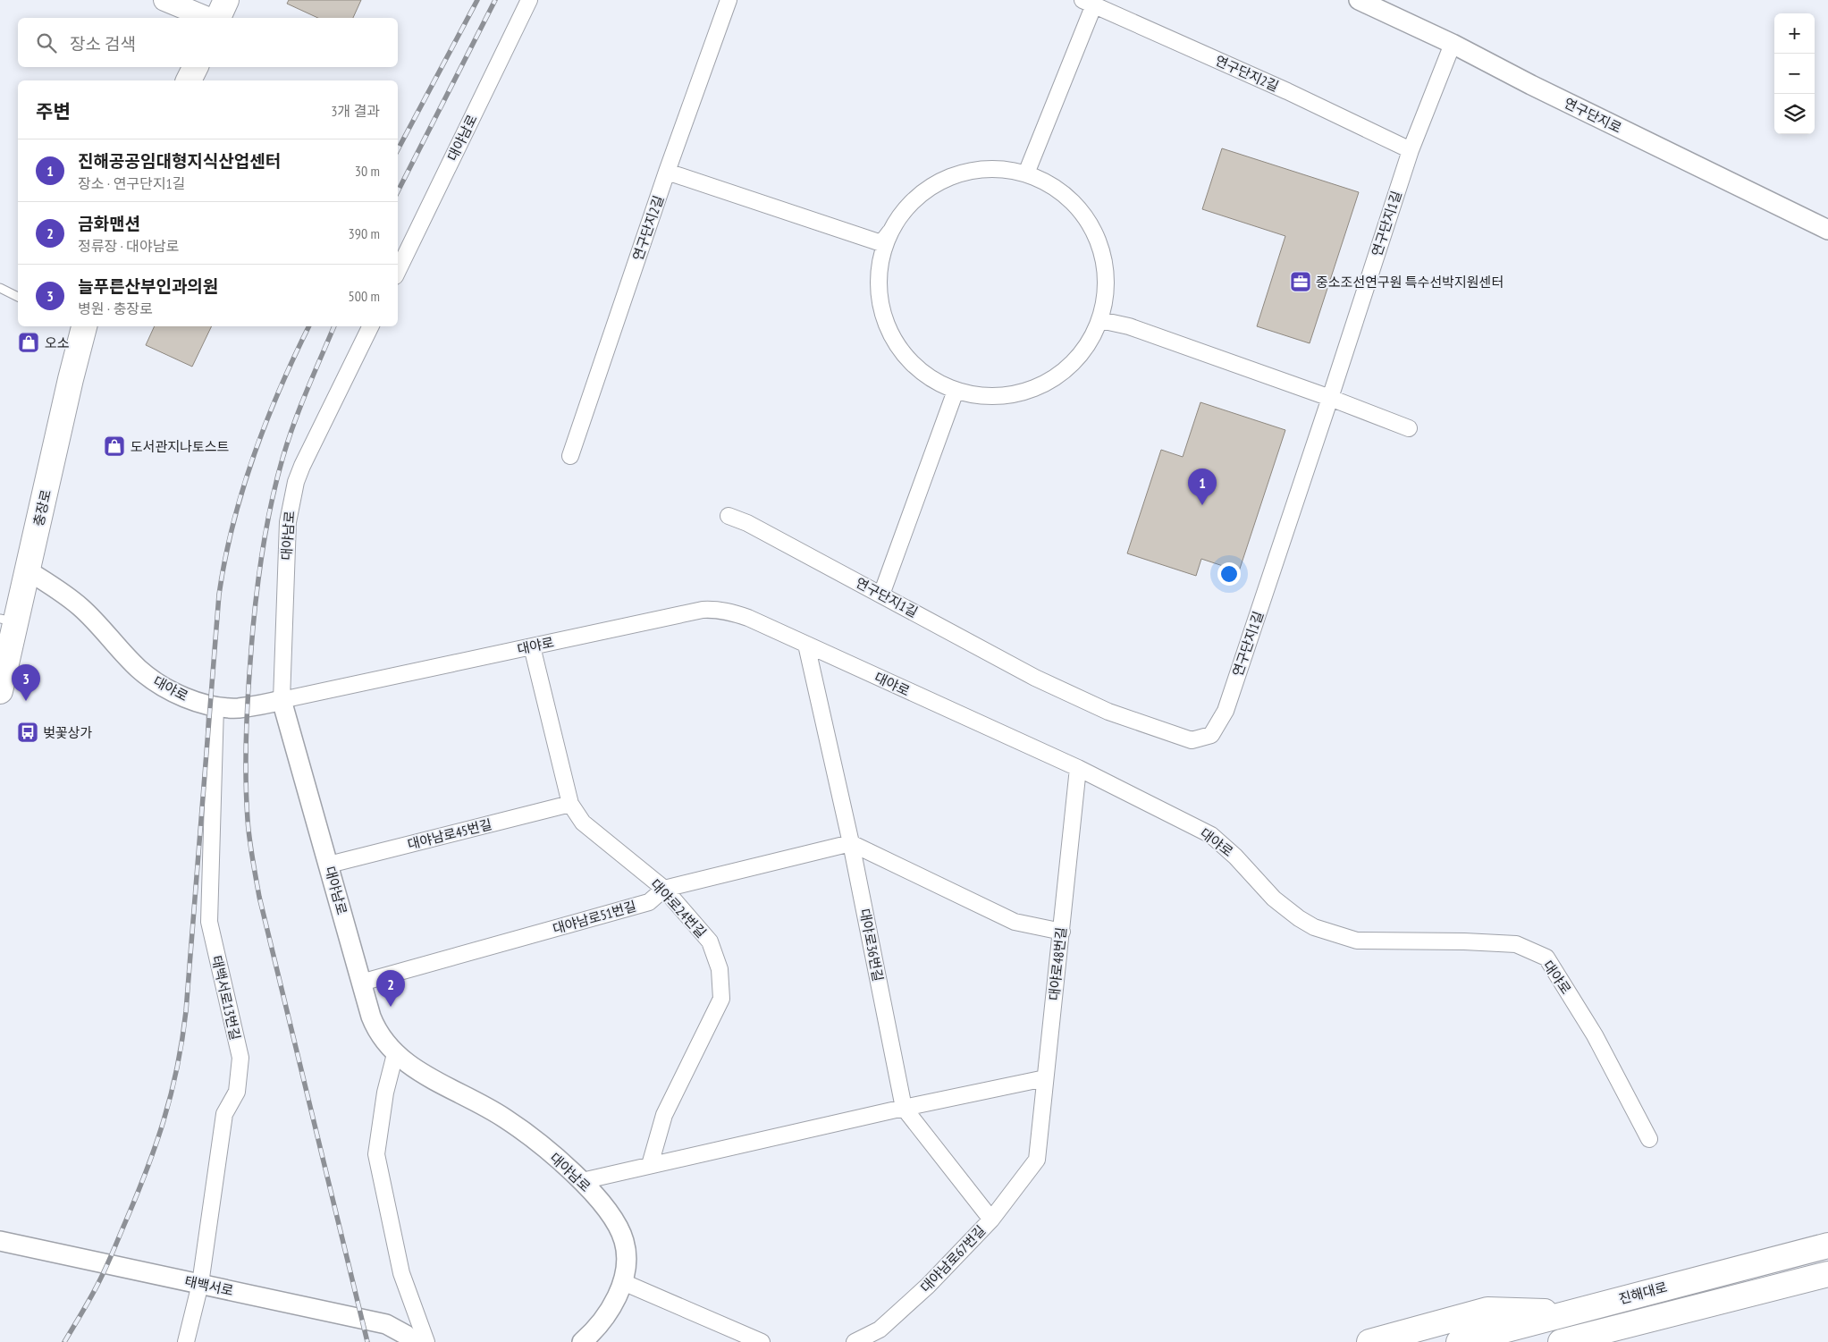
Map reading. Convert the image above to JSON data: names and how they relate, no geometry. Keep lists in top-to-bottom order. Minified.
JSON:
{"streets":{"main road":["충장로","진해대로"],"street":["연구단지2길","연구단지로","대야남로","연구단지1길","대야로","대야남로45번길","대야로24번길","대야남로51번길","대야로36번길","대야로48번길","태백서로13번길","대야남로67번길","태백서로"]},"crossings":[["연구단지2길","연구단지1길"],["연구단지로","연구단지1길"],["대야남로","대야로"],["대야남로","대야남로45번길"],["대야남로","대야남로51번길"],["충장로","대야로"],["대야로","대야로24번길"],["대야로","대야로36번길"],["대야로","대야로48번길"],["대야로","태백서로13번길"],["대야남로45번길","대야로24번길"],["대야로24번길","대야남로51번길"],["대야남로51번길","대야로36번길"],["대야로36번길","대야남로67번길"],["대야로48번길","대야남로67번길"],["태백서로13번길","태백서로"]],"places":{"office":["중소조선연구원 특수선박지원센터"],"shop":["오소","도서관지나토스트"],"bus stop":["벚꽃상가"]},"page":{"map_buttons":["+","−"],"search":"장소 검색","heading":["주변","3개 결과"],"list":[{"mark":"1","name":"진해공공임대형지식산업센터","note":"장소 · 연구단지1길","value":"30 m"},{"mark":"2","name":"금화맨션","note":"정류장 · 대야남로","value":"390 m"},{"mark":"3","name":"늘푸른산부인과의원","note":"병원 · 충장로","value":"500 m"}],"pins":["1","3","2"]}}
